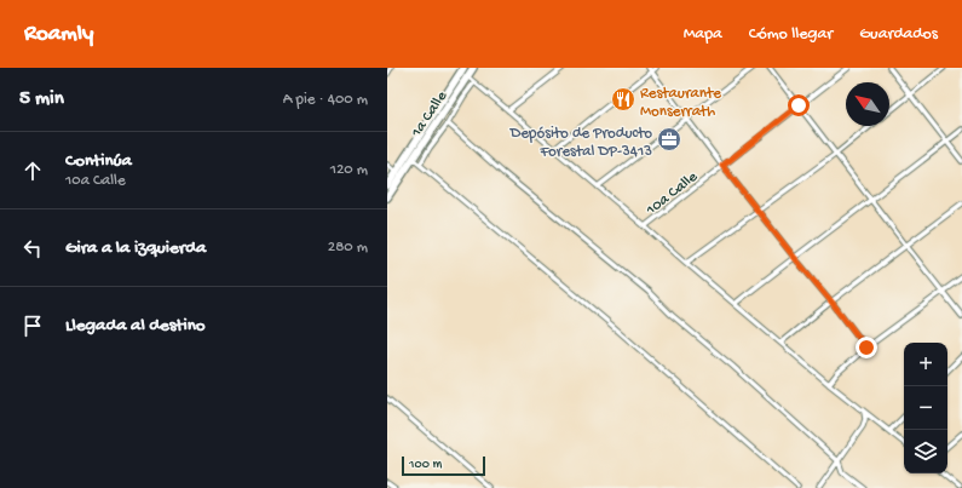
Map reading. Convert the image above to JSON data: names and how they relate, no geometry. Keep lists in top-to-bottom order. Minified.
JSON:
{"streets":{"main road":["1a Calle"],"street":["10a Calle"]},"places":{"restaurant":["Restaurante Monserrath"],"office":["Depósito de Producto Forestal DP-3413"]},"scale_bar":"100 m","north":"top left","page":{"header":"Roamly","nav":["Mapa","Cómo llegar","Guardados"],"heading":["5 min","A pie · 400 m"],"list":[["Continúa","10a Calle","120 m"],["Gira a la izquierda","280 m"],"Llegada al destino"],"map_buttons":["+","−"],"scale":"100 m"}}
